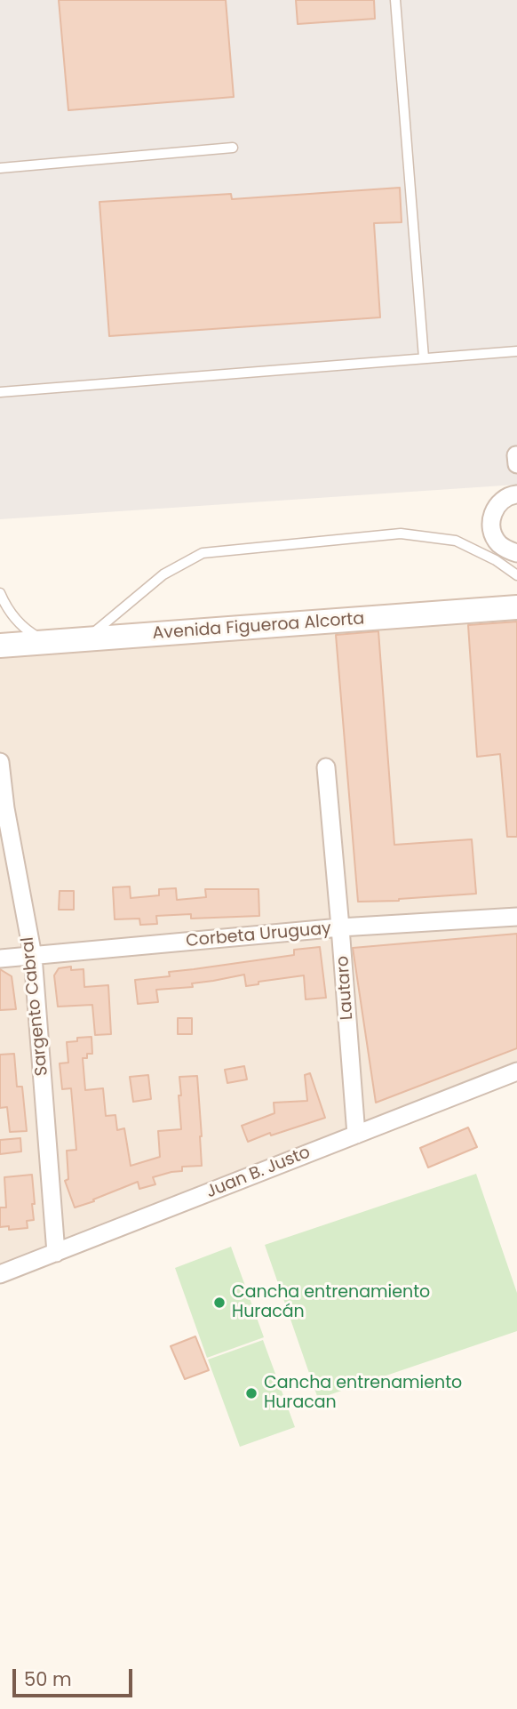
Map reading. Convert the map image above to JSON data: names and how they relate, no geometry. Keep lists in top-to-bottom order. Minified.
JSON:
{"streets":{"main road":["Avenida Figueroa Alcorta"],"street":["Corbeta Uruguay","Lautaro","Sargento Cabral","Juan B. Justo"]},"crossings":[["Corbeta Uruguay","Lautaro"],["Corbeta Uruguay","Sargento Cabral"],["Lautaro","Juan B. Justo"],["Sargento Cabral","Juan B. Justo"]],"places":["Cancha entrenamiento Huracán","Cancha entrenamiento Huracan"],"scale_bar":"50 m"}
